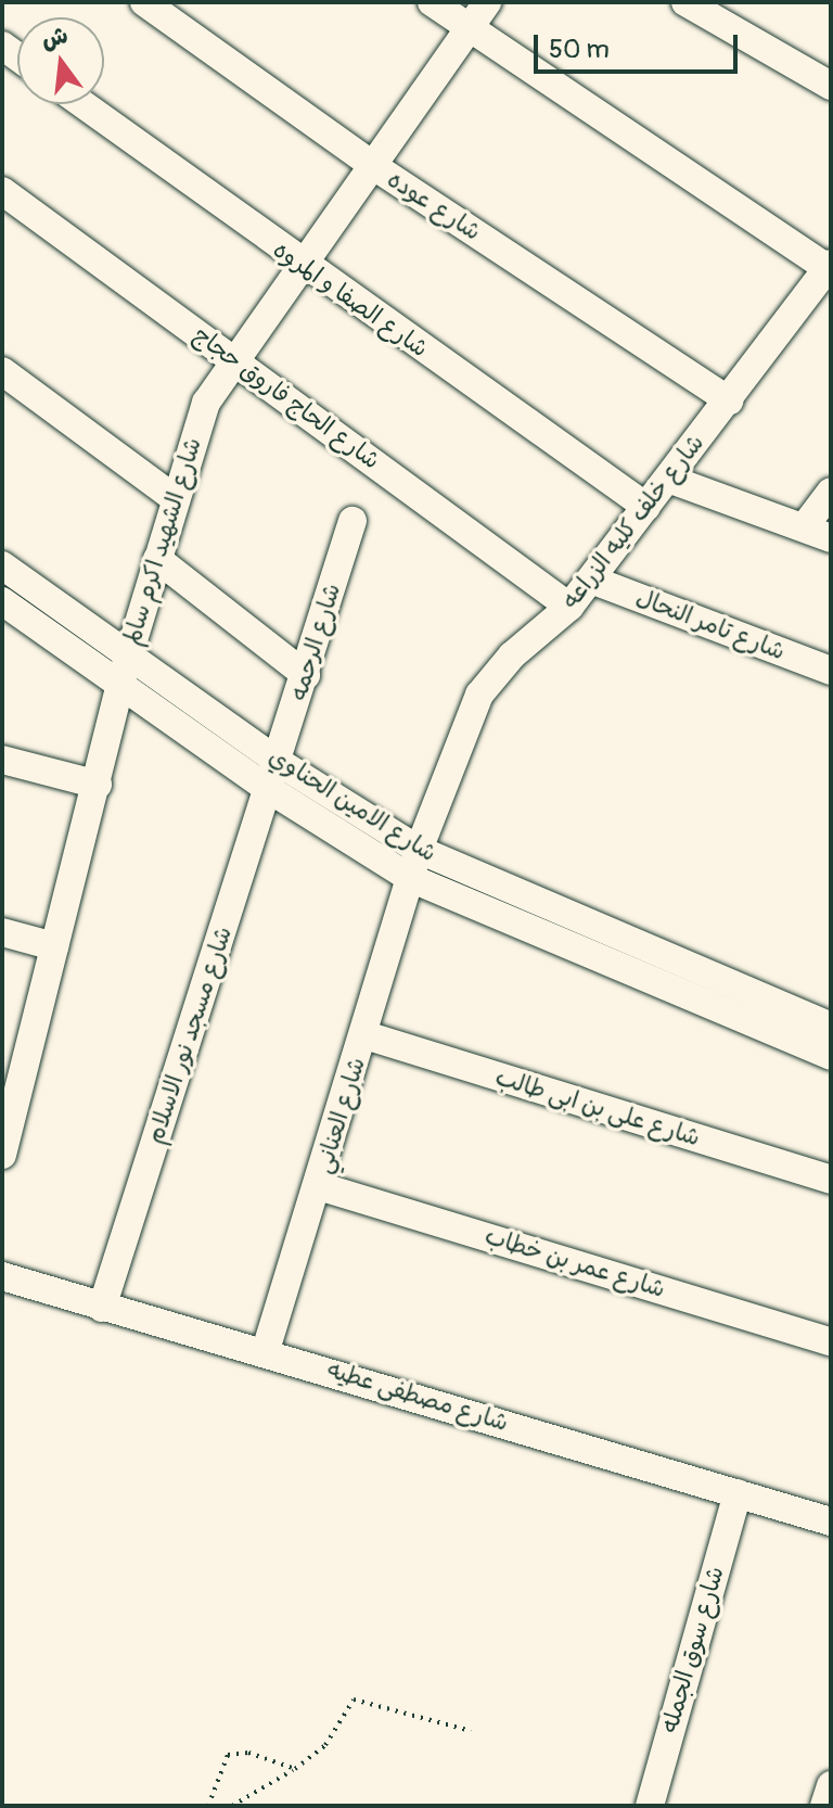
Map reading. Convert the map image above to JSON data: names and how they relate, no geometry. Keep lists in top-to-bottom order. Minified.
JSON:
{"streets":{"street":["شارع عوده","شارع الصفا و المروه","شارع الحاج فاروق حجاج","شارع خلف كليه الزراعه","شارع الشهيد اكرم سالم","شارع تامر النحال","شارع الرحمه","شارع الامين الحناوي","شارع مسجد نور الاسلام","شارع على بن ابى طالب","شارع العناني","شارع عمر بن خطاب","شارع مصطفى عطيه","شارع سوق الجمله"]},"crossings":[["شارع عوده","شارع خلف كليه الزراعه"],["شارع عوده","شارع الشهيد اكرم سالم"],["شارع الصفا و المروه","شارع خلف كليه الزراعه"],["شارع الصفا و المروه","شارع الشهيد اكرم سالم"],["شارع الحاج فاروق حجاج","شارع خلف كليه الزراعه"],["شارع الحاج فاروق حجاج","شارع الشهيد اكرم سالم"],["شارع خلف كليه الزراعه","شارع تامر النحال"],["شارع خلف كليه الزراعه","شارع الامين الحناوي"],["شارع خلف كليه الزراعه","شارع العناني"],["شارع الشهيد اكرم سالم","شارع الامين الحناوي"],["شارع الرحمه","شارع الامين الحناوي"],["شارع الرحمه","شارع مسجد نور الاسلام"],["شارع الامين الحناوي","شارع مسجد نور الاسلام"],["شارع الامين الحناوي","شارع العناني"],["شارع مسجد نور الاسلام","شارع مصطفى عطيه"],["شارع على بن ابى طالب","شارع العناني"],["شارع العناني","شارع عمر بن خطاب"],["شارع العناني","شارع مصطفى عطيه"],["شارع مصطفى عطيه","شارع سوق الجمله"]],"scale_bar":"50 m","north":"top"}
